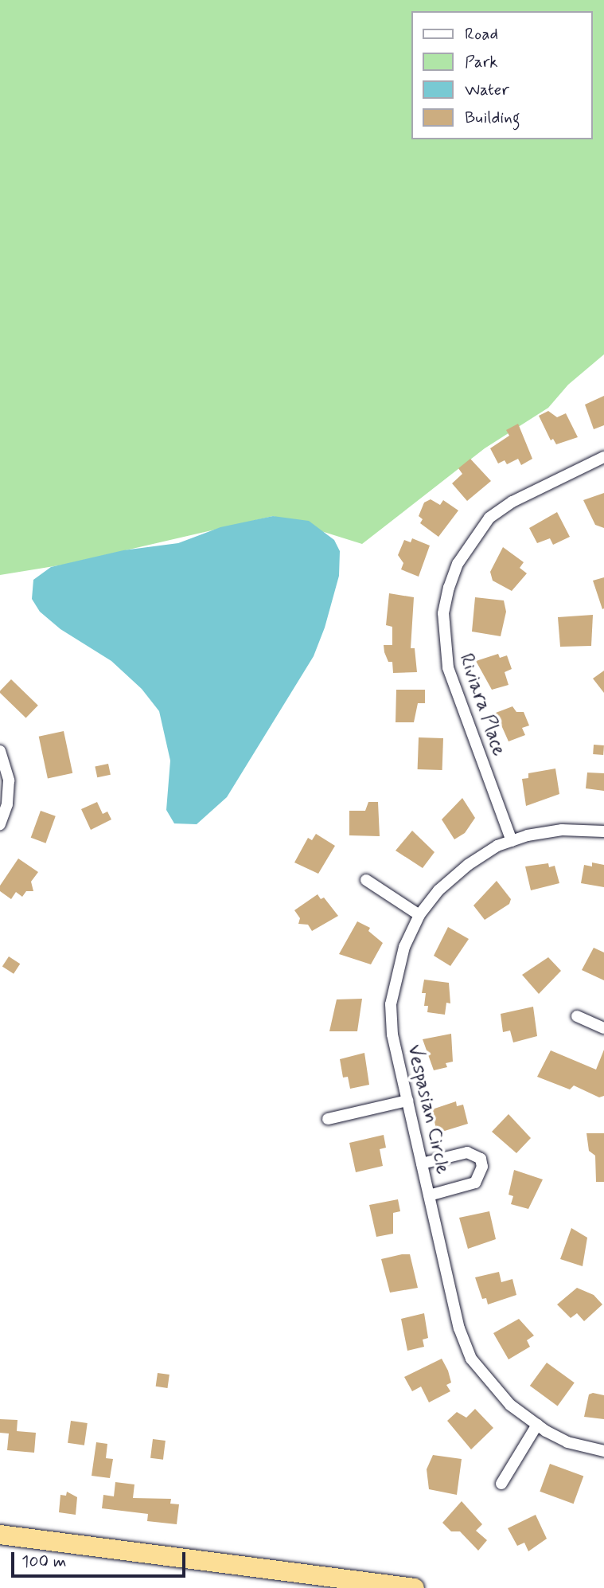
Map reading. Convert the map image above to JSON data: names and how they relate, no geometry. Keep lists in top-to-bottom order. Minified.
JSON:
{"streets":{"street":["Riviara Place","Vespasian Circle"]},"crossings":[["Riviara Place","Vespasian Circle"]],"legend":["Road","Park","Water","Building"],"scale_bar":"100 m"}
